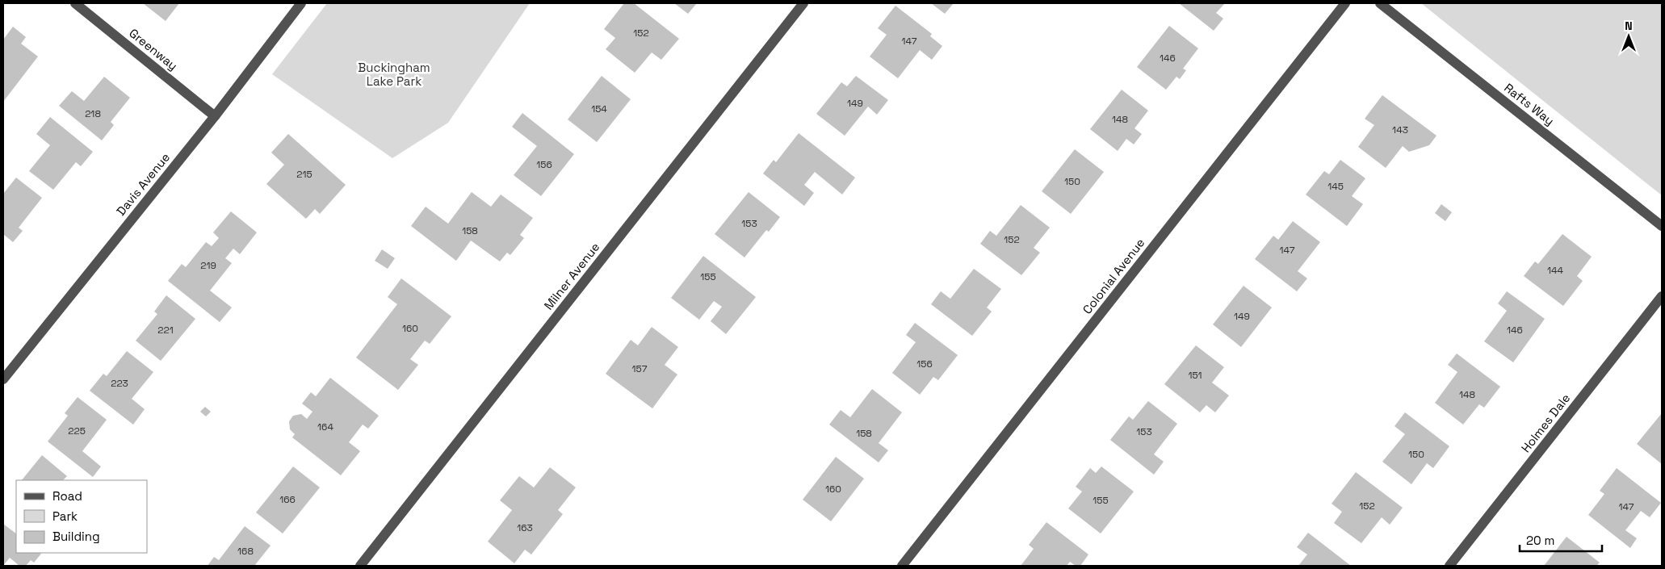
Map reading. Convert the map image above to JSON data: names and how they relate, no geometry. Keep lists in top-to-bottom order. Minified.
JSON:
{"streets":{"street":["Greenway","Rafts Way","Davis Avenue","Milner Avenue","Colonial Avenue","Holmes Dale"]},"crossings":[["Greenway","Davis Avenue"]],"parks":["Buckingham Lake Park"],"house_numbers":["152","147","146","149","154","218","148","143","156","215","150","145","153","158","152","147","219","144","155","149","160","221","146","156","157","151","223","148","164","225","153","158","150","160","166","155","152","147","163","168"],"legend":["Road","Park","Building"],"scale_bar":"20 m","north":"top"}
